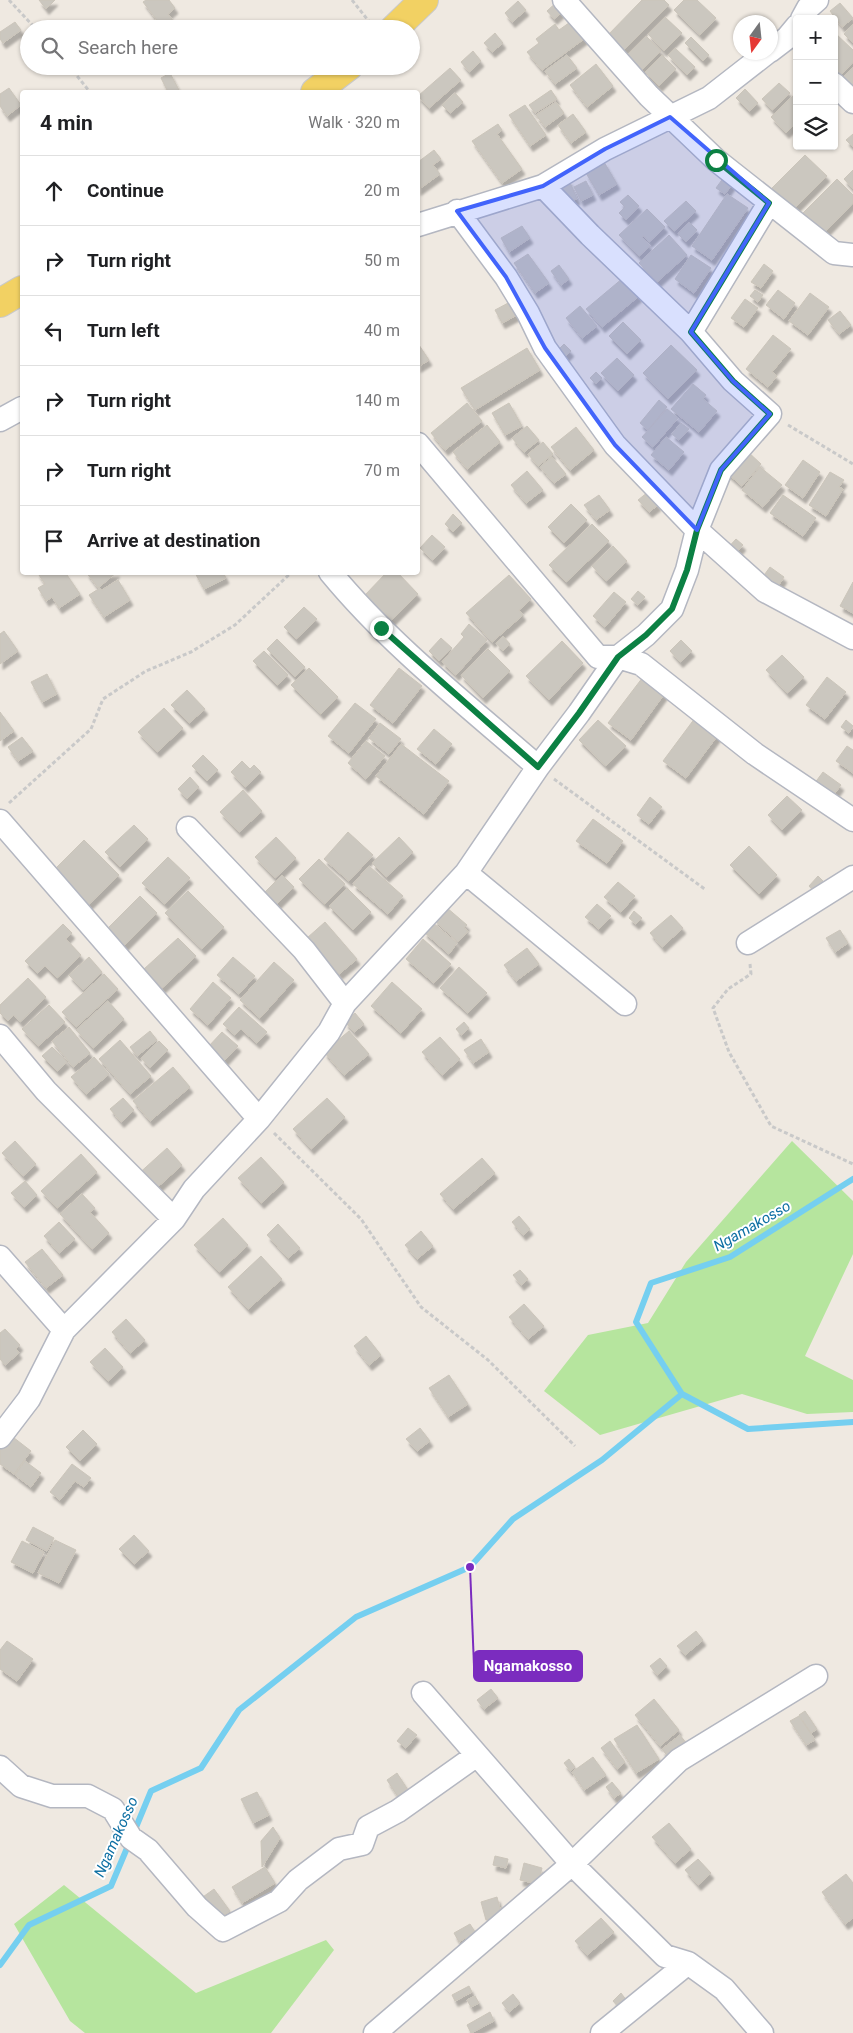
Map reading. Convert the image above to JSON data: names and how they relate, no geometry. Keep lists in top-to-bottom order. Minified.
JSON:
{"water":["Ngamakosso"],"places":["Ngamakosso"],"north":"bottom","page":{"map_buttons":["+","−"],"search":"Search here","heading":["4 min","Walk · 320 m"],"list":[["Continue","20 m"],["Turn right","50 m"],["Turn left","40 m"],["Turn right","140 m"],["Turn right","70 m"],"Arrive at destination"]}}
